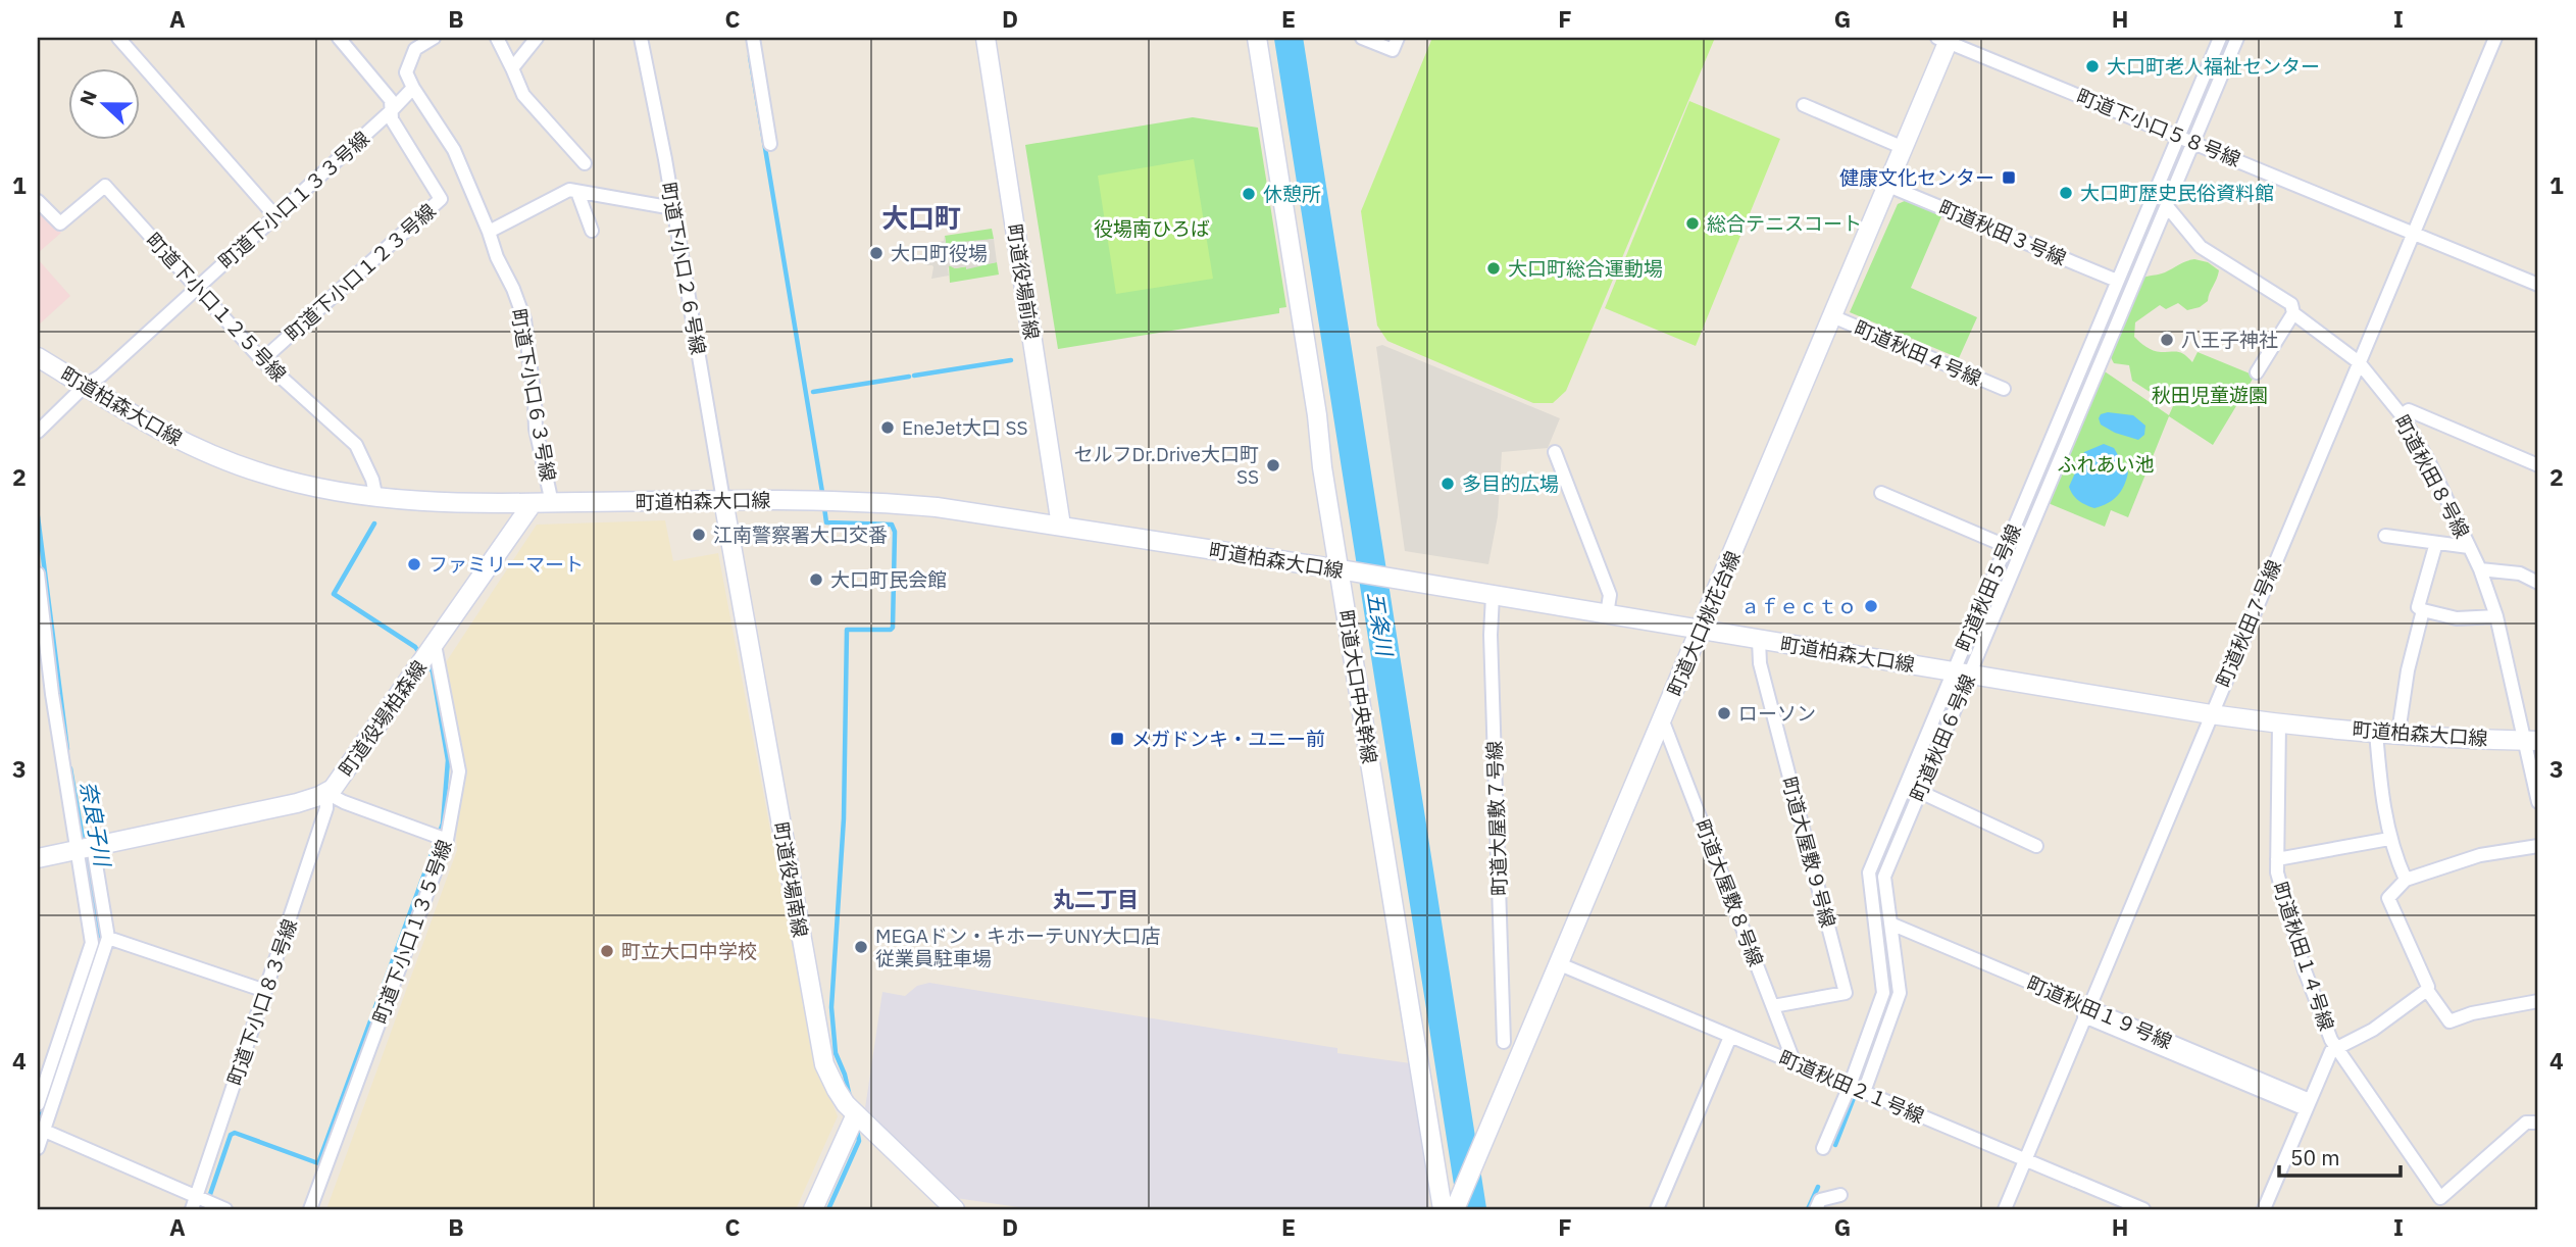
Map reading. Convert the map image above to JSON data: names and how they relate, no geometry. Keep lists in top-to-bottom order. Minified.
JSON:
{"streets":{"street":["町道下小口５８号線","町道下小口１３３号線","町道秋田３号線","町道下小口２６号線","町道下小口１２３号線","町道役場前線","町道下小口１２５号線","町道秋田４号線","町道下小口６３号線","町道柏森大口線","町道秋田８号線","町道秋田５号線","町道大口桃花台線","町道秋田７号線","町道大口中央幹線","町道役場柏森線","町道秋田６号線","町道大屋敷７号線","町道大屋敷９号線","町道役場南線","町道大屋敷８号線","町道下小口１３５号線","町道秋田１４号線","町道下小口８３号線","町道秋田１９号線","町道秋田２１号線"]},"crossings":[["町道下小口５８号線","町道秋田５号線"],["町道下小口５８号線","町道大口桃花台線"],["町道下小口５８号線","町道秋田７号線"],["町道下小口５８号線","町道秋田６号線"],["町道下小口１３３号線","町道下小口１２３号線"],["町道下小口１３３号線","町道下小口１２５号線"],["町道下小口１３３号線","町道下小口６３号線"],["町道下小口１３３号線","町道柏森大口線"],["町道秋田３号線","町道秋田５号線"],["町道秋田３号線","町道大口桃花台線"],["町道下小口２６号線","町道柏森大口線"],["町道下小口２６号線","町道役場南線"],["町道下小口１２３号線","町道下小口１２５号線"],["町道役場前線","町道柏森大口線"],["町道下小口１２５号線","町道柏森大口線"],["町道秋田４号線","町道大口桃花台線"],["町道下小口６３号線","町道柏森大口線"],["町道柏森大口線","町道秋田８号線"],["町道柏森大口線","町道秋田５号線"],["町道柏森大口線","町道大口桃花台線"],["町道柏森大口線","町道秋田７号線"],["町道柏森大口線","町道大口中央幹線"],["町道柏森大口線","町道役場柏森線"],["町道柏森大口線","町道秋田６号線"],["町道柏森大口線","町道大屋敷７号線"],["町道柏森大口線","町道大屋敷９号線"],["町道柏森大口線","町道役場南線"],["町道柏森大口線","町道秋田１４号線"],["町道秋田８号線","町道秋田７号線"],["町道秋田８号線","町道秋田６号線"],["町道秋田５号線","町道秋田６号線"],["町道秋田５号線","町道秋田２１号線"],["町道大口桃花台線","町道大屋敷８号線"],["町道大口桃花台線","町道秋田２１号線"],["町道秋田７号線","町道秋田１９号線"],["町道秋田７号線","町道秋田２１号線"],["町道役場柏森線","町道下小口１３５号線"],["町道役場柏森線","町道下小口８３号線"],["町道秋田６号線","町道秋田１９号線"],["町道秋田６号線","町道秋田２１号線"],["町道大屋敷９号線","町道大屋敷８号線"],["町道大屋敷８号線","町道秋田２１号線"]],"districts":["大口町","丸二丁目"],"water":["五条川","奈良子川"],"parks":["役場南ひろば","秋田児童遊園","ふれあい池"],"places":{"other":["大口町老人福祉センター","大口町歴史民俗資料館","休憩所","総合テニスコート","大口町役場","大口町総合運動場","八王子神社","EneJet大口 SS","セルフDr.Drive大口町 SS","多目的広場","江南警察署大口交番","ファミリーマート","大口町民会館","ａｆｅｃｔｏ","ローソン","MEGAドン・キホーテUNY大口店 従業員駐車場","町立大口中学校"],"transit":["健康文化センター","メガドンキ・ユニー前"]},"scale_bar":"50 m","north":"left","grid":{"columns":["A","B","C","D","E","F","G","H","I"],"rows":["1","2","3","4"]}}
